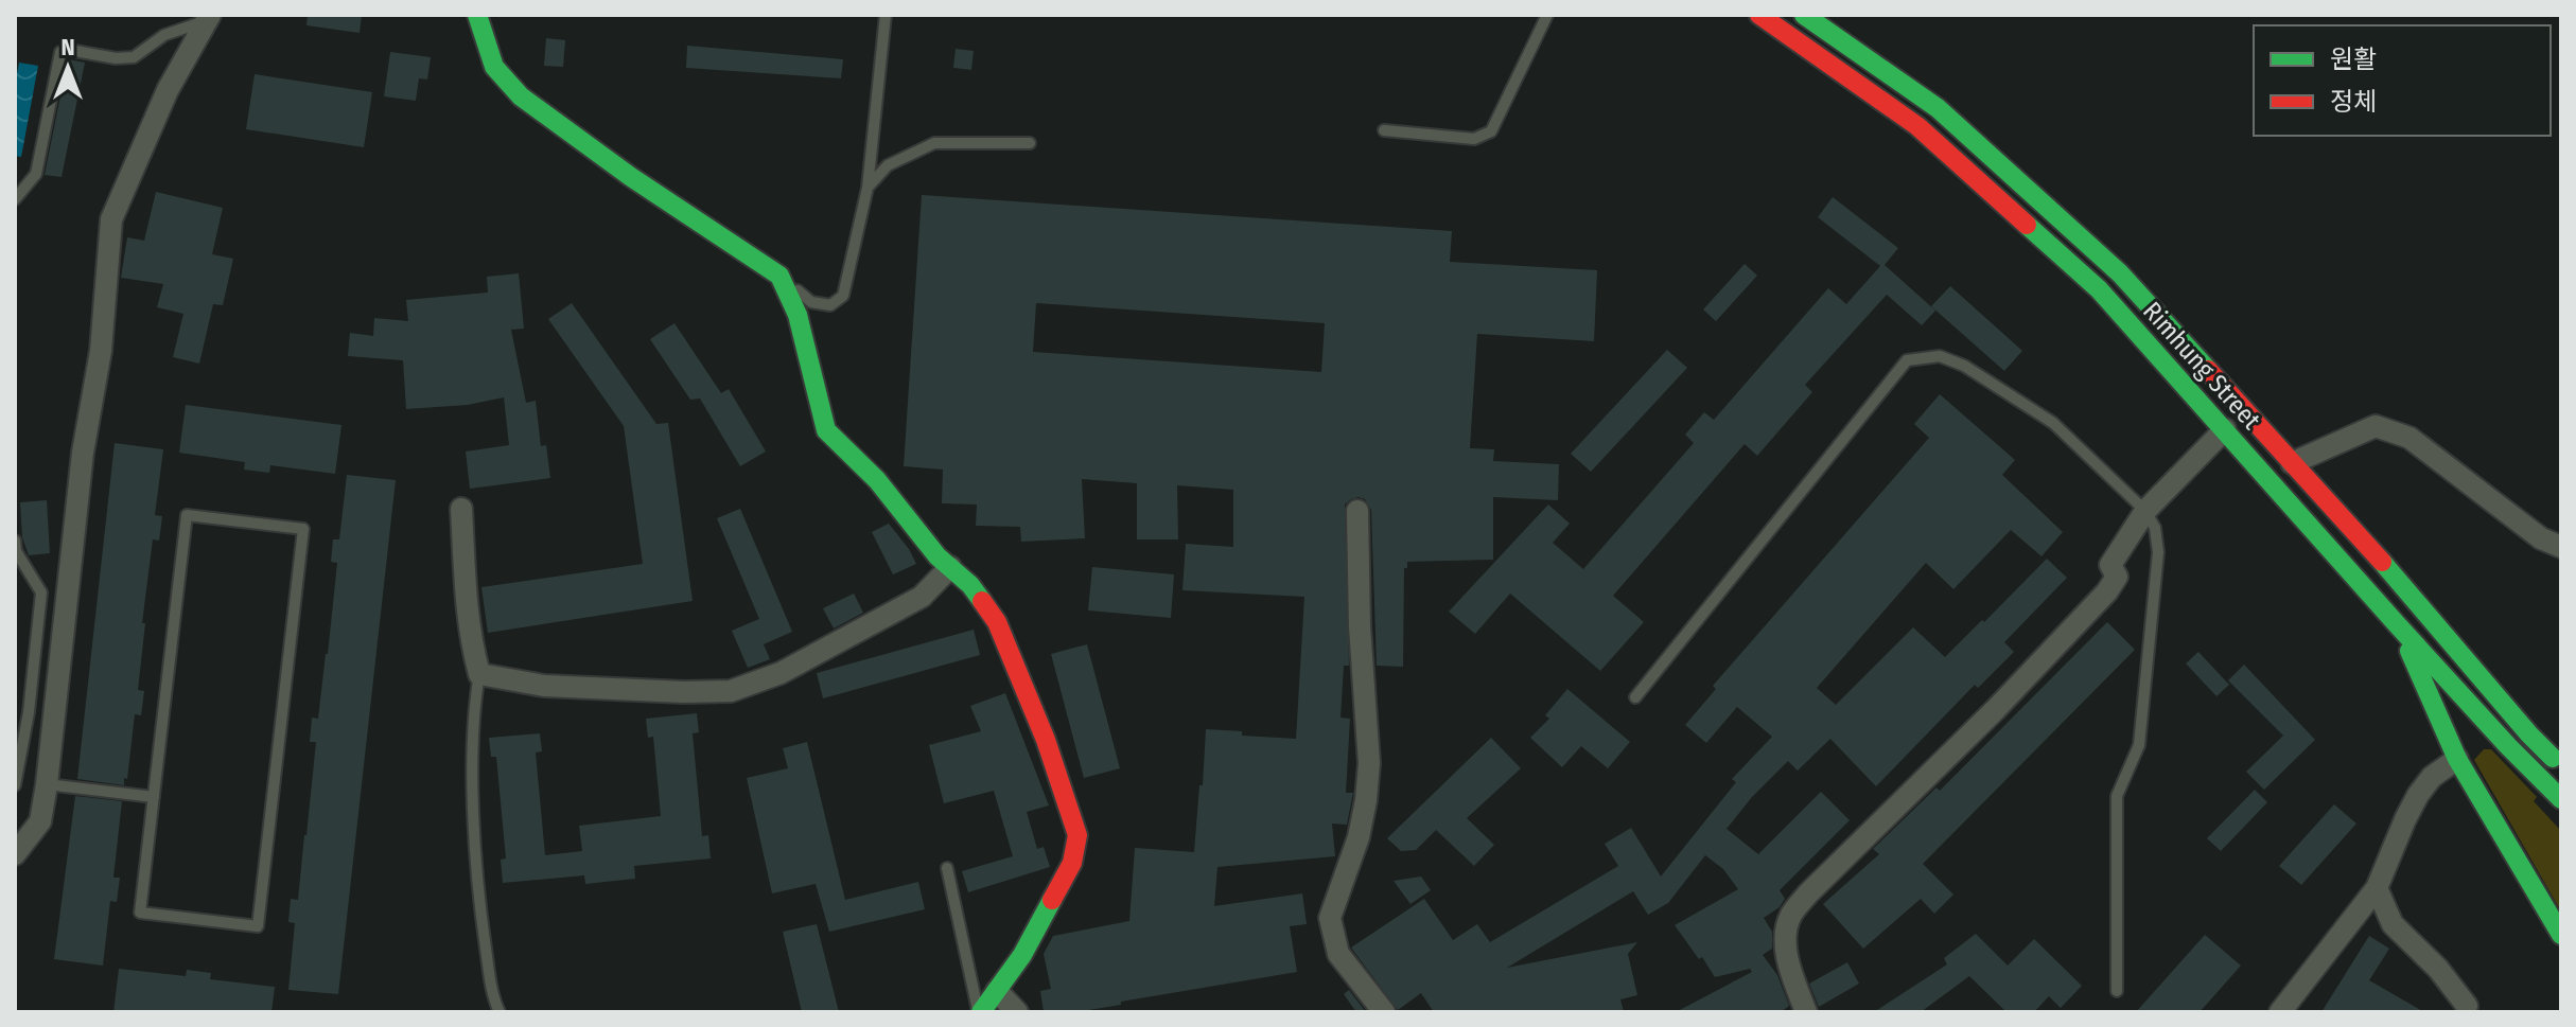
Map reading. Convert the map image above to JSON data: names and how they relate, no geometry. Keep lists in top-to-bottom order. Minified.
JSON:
{"streets":{"main road":["Rimhung Street"]},"legend":["원활","정체"],"north":"top"}
